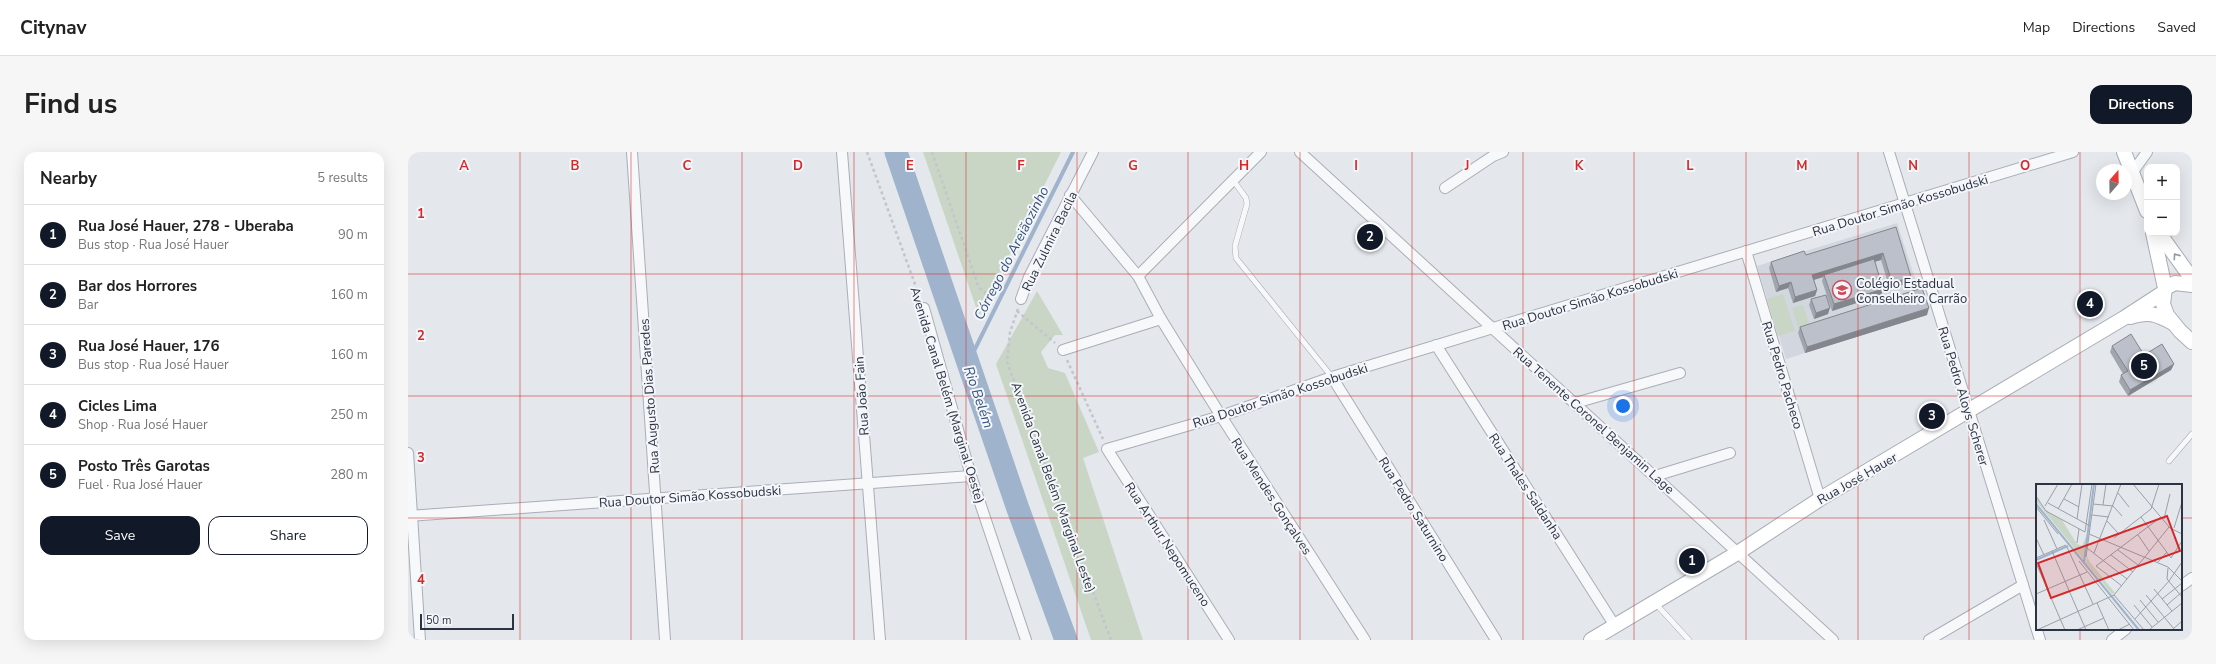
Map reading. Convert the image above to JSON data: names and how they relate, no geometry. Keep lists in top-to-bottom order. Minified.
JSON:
{"streets":{"main road":["Rua José Hauer"],"street":["Rua Doutor Simão Kossobudski","Rua Zulmira Bacila","Rua Pedro Pacheco","Avenida Canal Belém (Marginal Oeste)","Rua Augusto Dias Paredes","Rua João Fain","Rua Pedro Aloys Scherer","Rua Tenente Coronel Benjamin Lage","Rua Thales Saldanha","Rua Mendes Gonçalves","Rua Pedro Saturnino","Rua Arthur Nepomuceno"],"path":["Avenida Canal Belém (Marginal Leste)"]},"crossings":[["Rua Doutor Simão Kossobudski","Rua Pedro Pacheco"],["Rua Doutor Simão Kossobudski","Avenida Canal Belém (Marginal Oeste)"],["Rua Doutor Simão Kossobudski","Rua Augusto Dias Paredes"],["Rua Doutor Simão Kossobudski","Rua João Fain"],["Rua Doutor Simão Kossobudski","Rua Pedro Aloys Scherer"],["Rua Doutor Simão Kossobudski","Rua Tenente Coronel Benjamin Lage"],["Rua Doutor Simão Kossobudski","Rua Thales Saldanha"],["Rua Doutor Simão Kossobudski","Rua Mendes Gonçalves"],["Rua Doutor Simão Kossobudski","Rua Pedro Saturnino"],["Rua Doutor Simão Kossobudski","Rua Arthur Nepomuceno"],["Rua Zulmira Bacila","Avenida Canal Belém (Marginal Leste)"],["Rua Zulmira Bacila","Rua Mendes Gonçalves"],["Rua Pedro Pacheco","Rua José Hauer"],["Rua Pedro Aloys Scherer","Rua José Hauer"],["Rua Tenente Coronel Benjamin Lage","Rua José Hauer"],["Rua José Hauer","Rua Thales Saldanha"]],"water":["Córrego do Areiãozinho","Rio Belém"],"places":{"school or university":["Colégio Estadual Conselheiro Carrão"]},"scale_bar":"50 m","north":"top","page":{"header":"Citynav","nav":["Map","Directions","Saved"],"title":"Find us","buttons":["Directions",["Save","Share"]],"heading":["Nearby","5 results"],"map_buttons":["+","−"],"list":[{"mark":"1","name":"Rua José Hauer, 278 - Uberaba","note":"Bus stop · Rua José Hauer","value":"90 m"},{"mark":"2","name":"Bar dos Horrores","note":"Bar","value":"160 m"},{"mark":"3","name":"Rua José Hauer, 176","note":"Bus stop · Rua José Hauer","value":"160 m"},{"mark":"4","name":"Cicles Lima","note":"Shop · Rua José Hauer","value":"250 m"},{"mark":"5","name":"Posto Três Garotas","note":"Fuel · Rua José Hauer","value":"280 m"}],"pins":["2","4","5","3","1"],"scale":"50 m"},"grid":{"columns":["A","B","C","D","E","F","G","H","I","J","K","L","M","N","O"],"rows":["1","2","3","4"]}}
